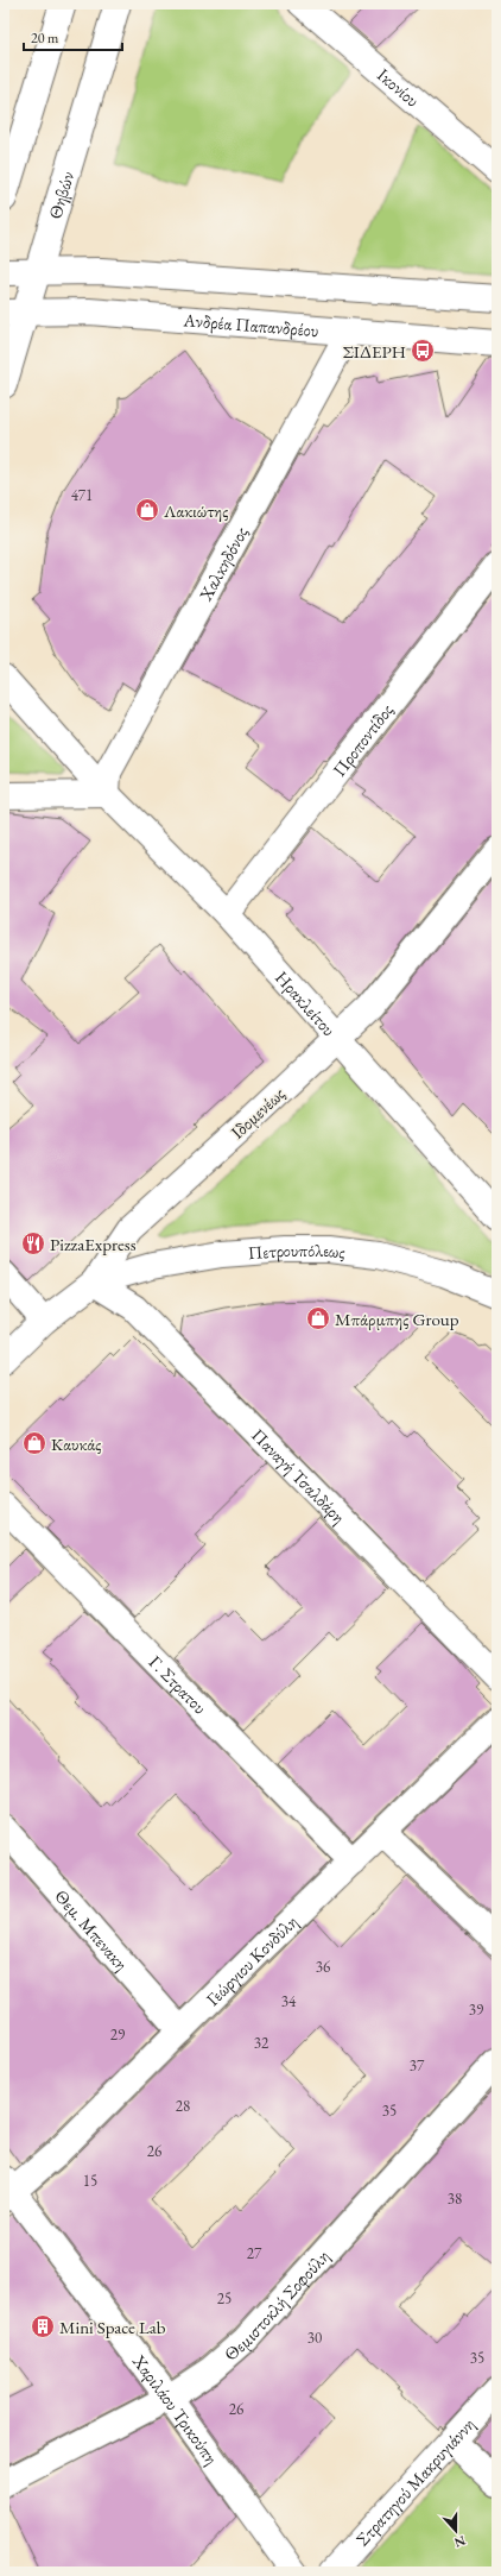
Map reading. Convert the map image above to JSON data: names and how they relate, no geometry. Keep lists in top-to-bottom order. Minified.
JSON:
{"streets":{"street":["Ικονίου","Θηβών","Ανδρέα Παπανδρέου","Χαλκηδόνος","Προποντίδος","Ηρακλείτου","Ιδομενέως","Πετρουπόλεως","Παναγή Τσαλδάρη","Γ. Στρατου","Θεμ. Μπενακη","Γεώργιου Κονδύλη","Θεμιστοκλή Σοφούλη","Χαριλάου Τρικούπη","Στρατηγού Μακρυγιάννη"]},"crossings":[["Θηβών","Ανδρέα Παπανδρέου"],["Ανδρέα Παπανδρέου","Χαλκηδόνος"],["Χαλκηδόνος","Ηρακλείτου"],["Προποντίδος","Ηρακλείτου"],["Ηρακλείτου","Ιδομενέως"],["Ιδομενέως","Πετρουπόλεως"],["Ιδομενέως","Παναγή Τσαλδάρη"],["Πετρουπόλεως","Παναγή Τσαλδάρη"],["Γ. Στρατου","Γεώργιου Κονδύλη"],["Θεμ. Μπενακη","Γεώργιου Κονδύλη"],["Γεώργιου Κονδύλη","Χαριλάου Τρικούπη"],["Θεμιστοκλή Σοφούλη","Χαριλάου Τρικούπη"]],"places":{"bus stop":["ΣΙΔΕΡΗ"],"shop":["Λακιώτης","Μπάρμπης Group","Καυκάς"],"restaurant":["PizzaExpress"],"building":["Mini Space Lab"]},"house_numbers":["471","36","34","39","29","32","37","28","35","26","15","38","27","25","30","35","26"],"scale_bar":"20 m","north":"bottom"}
